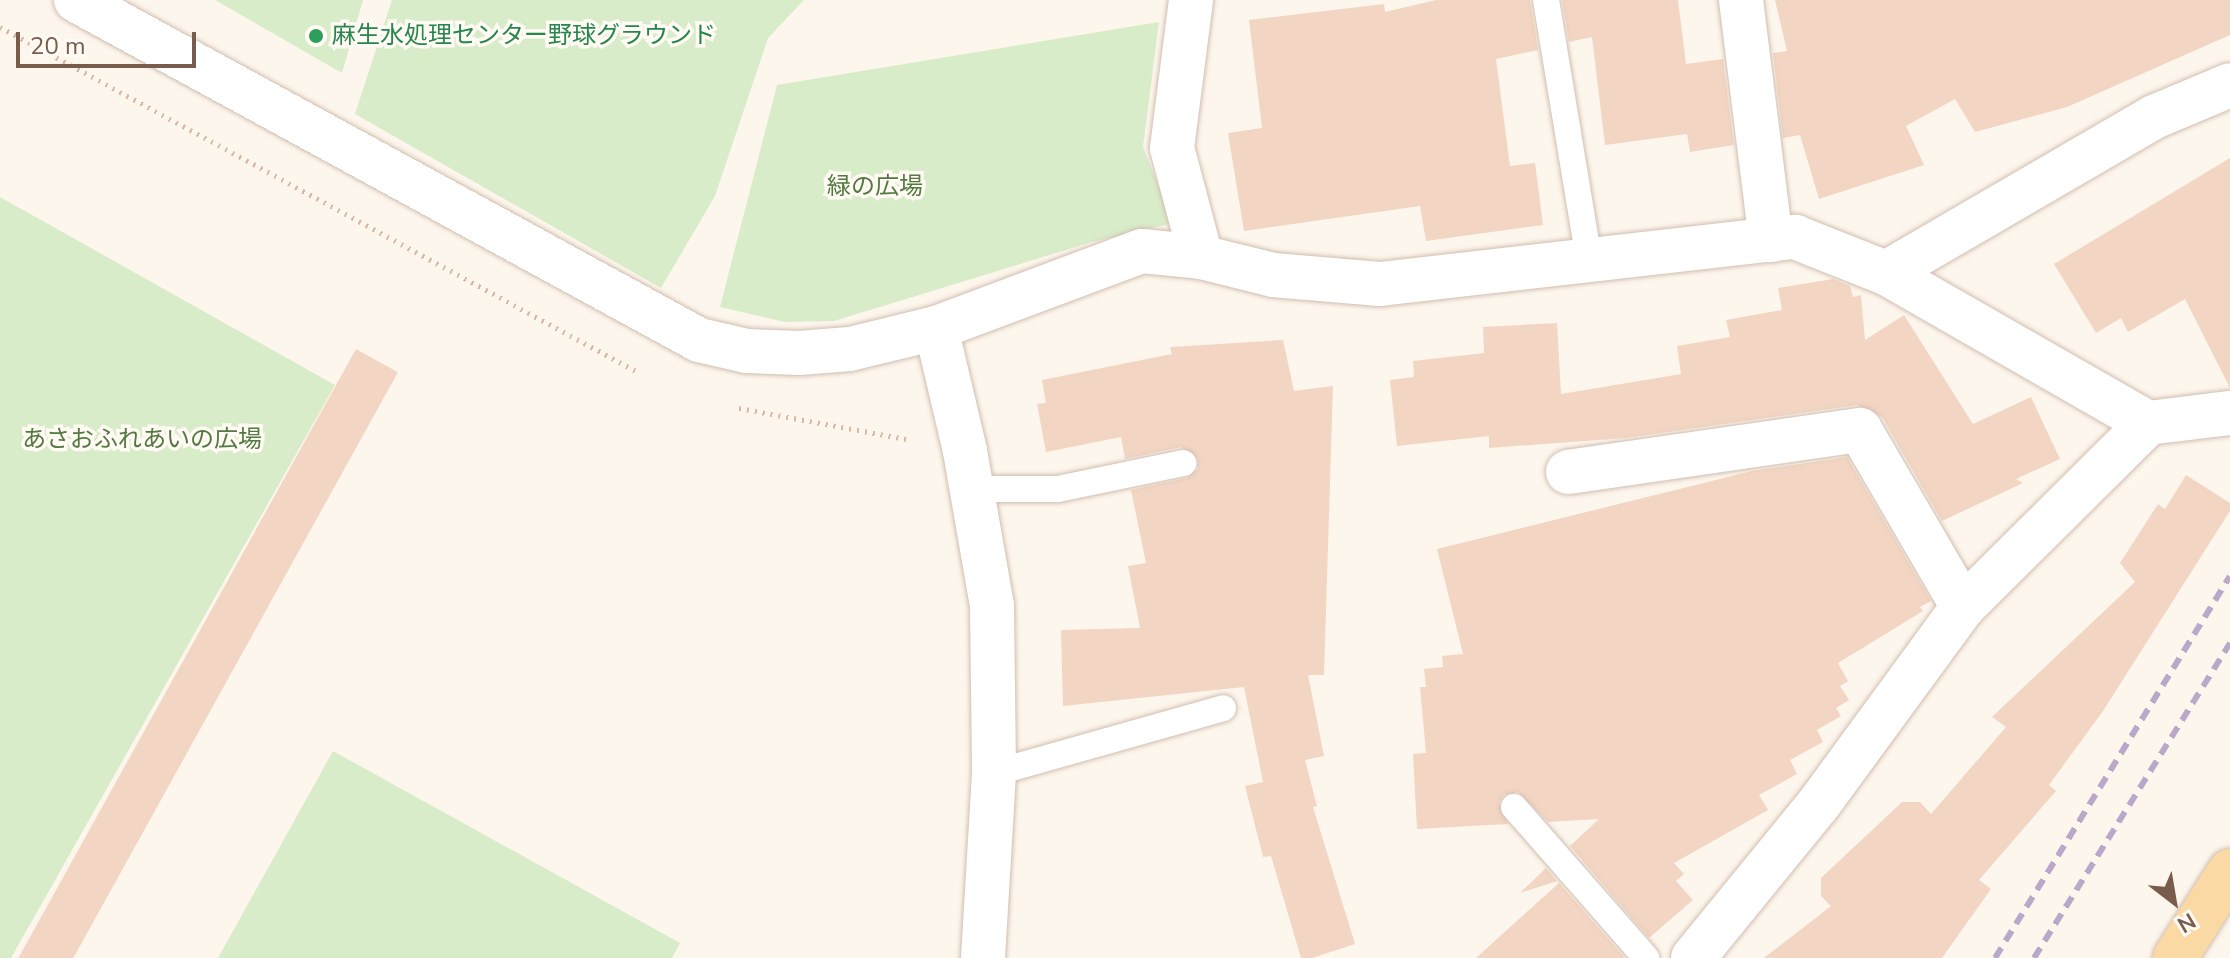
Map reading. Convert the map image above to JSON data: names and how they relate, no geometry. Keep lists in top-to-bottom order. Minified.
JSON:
{"parks":["緑の広場","あさおふれあいの広場"],"places":["麻生水処理センター野球グラウンド"],"scale_bar":"20 m","north":"bottom right"}
